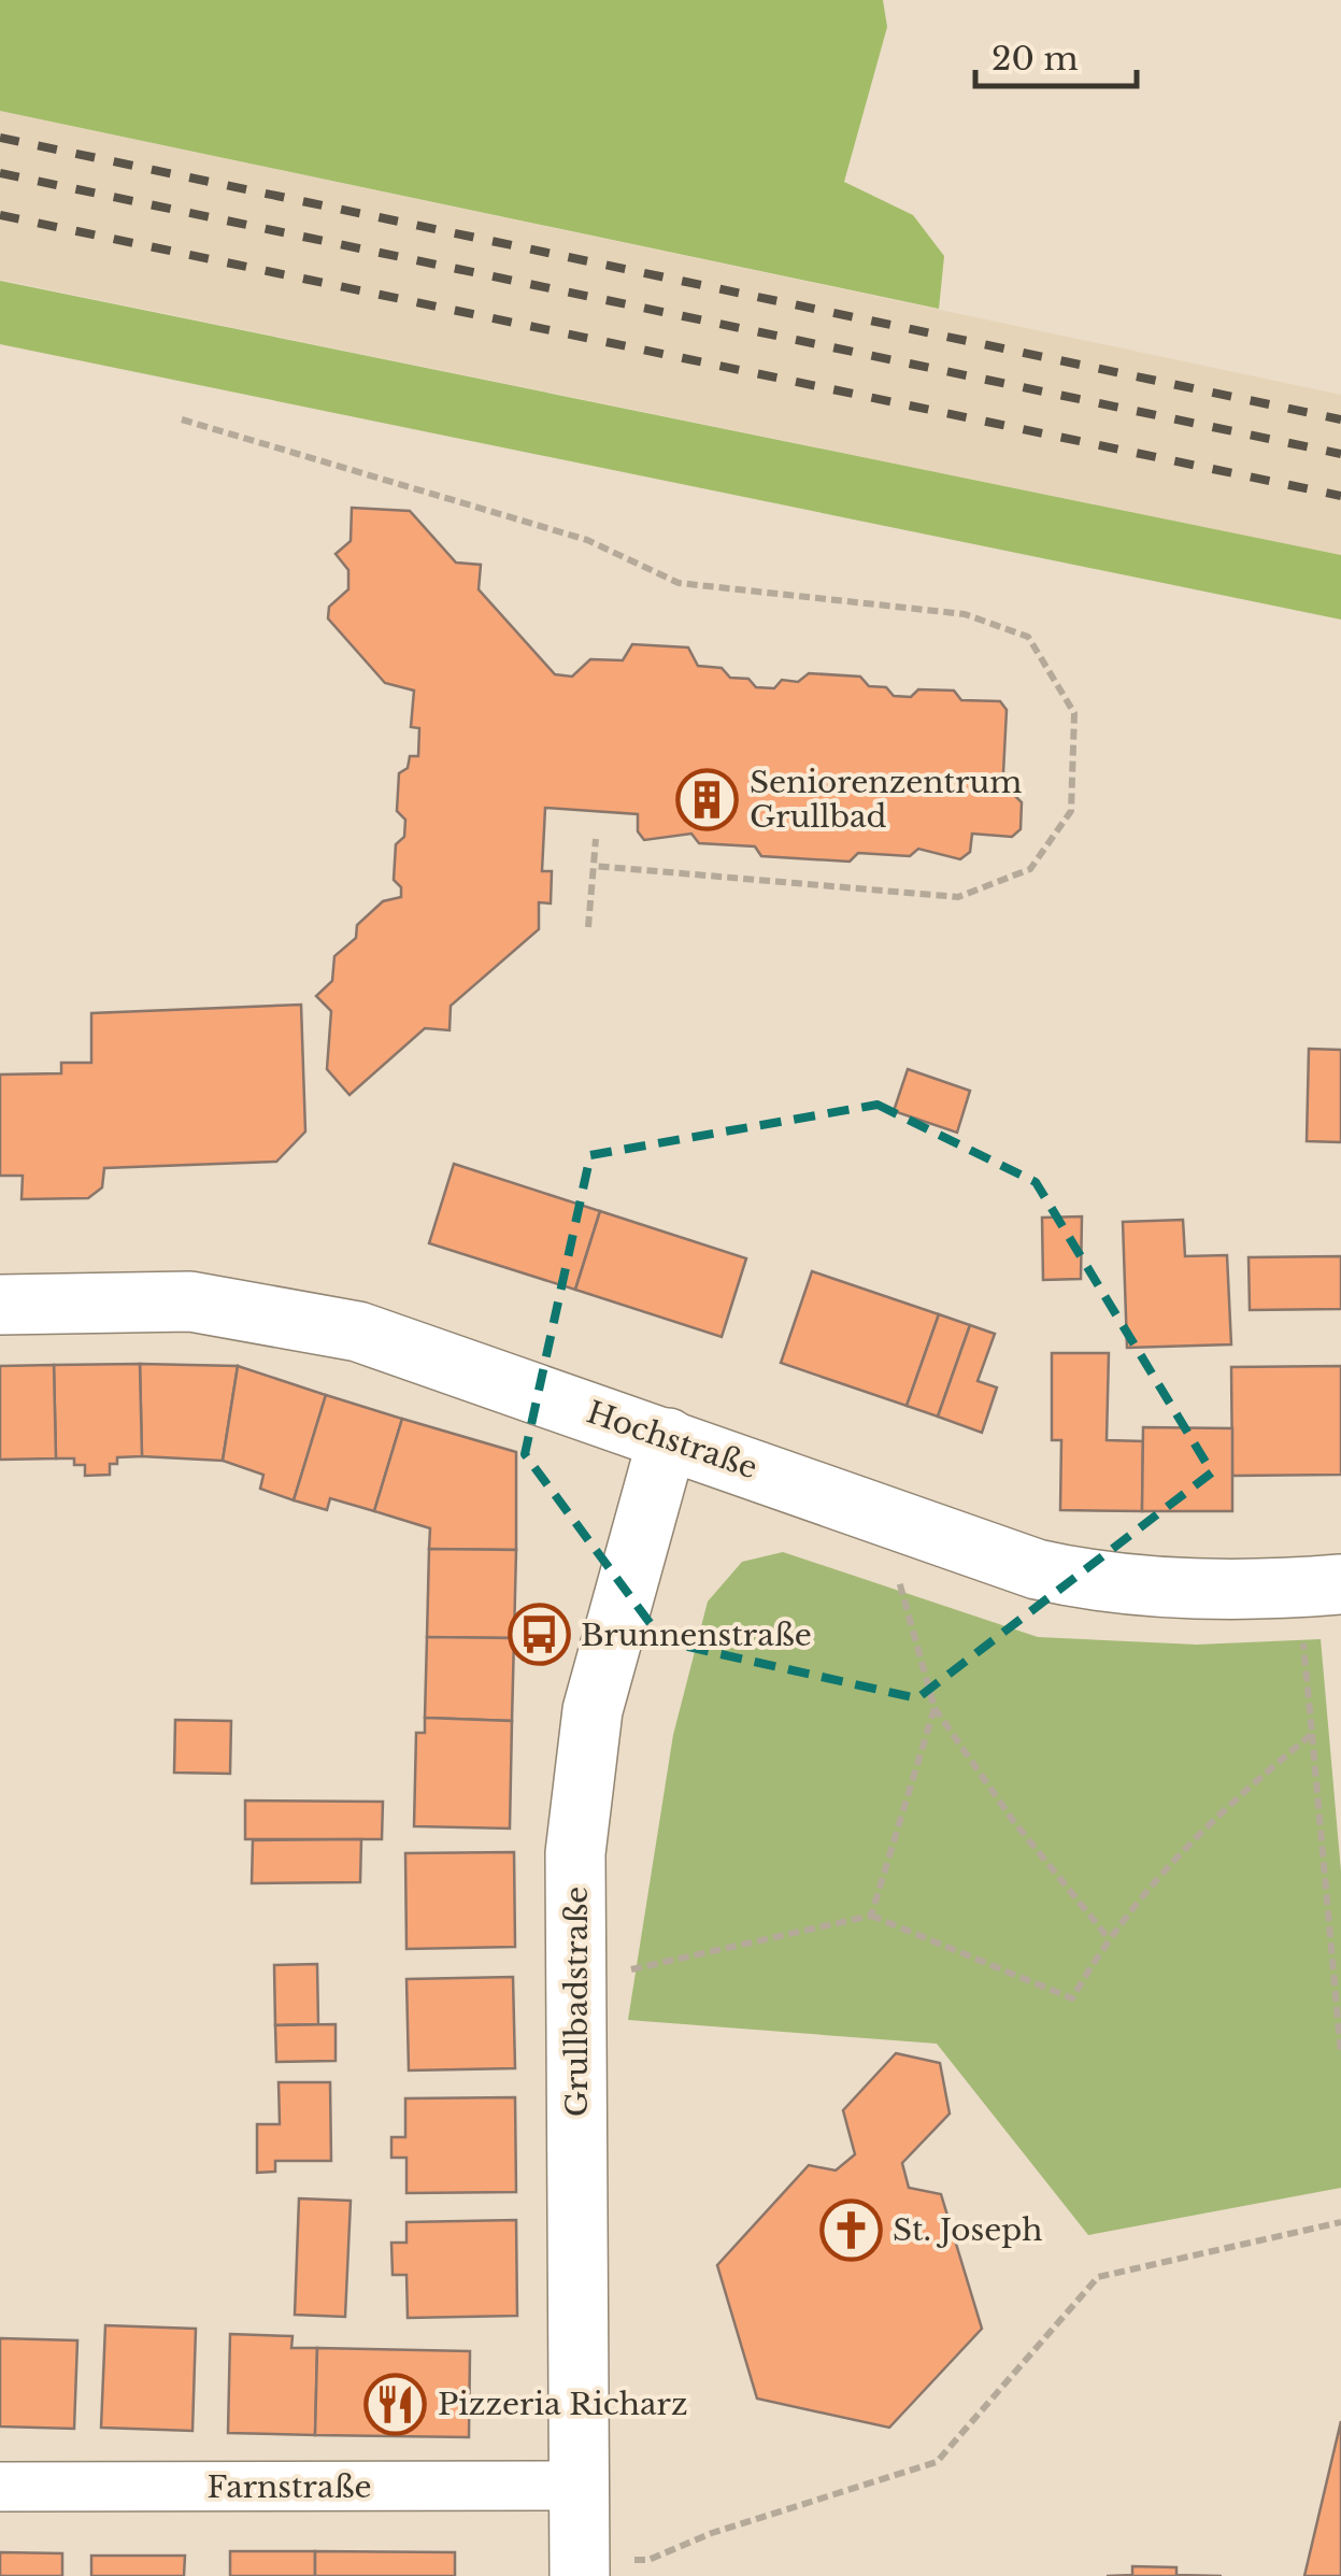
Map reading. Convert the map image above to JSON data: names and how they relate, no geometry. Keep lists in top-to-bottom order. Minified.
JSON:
{"streets":{"street":["Hochstraße","Grullbadstraße","Farnstraße"]},"crossings":[["Hochstraße","Grullbadstraße"],["Grullbadstraße","Farnstraße"]],"places":{"building":["Seniorenzentrum Grullbad"],"bus stop":["Brunnenstraße"],"church":["St. Joseph"],"restaurant":["Pizzeria Richarz"]},"scale_bar":"20 m"}
